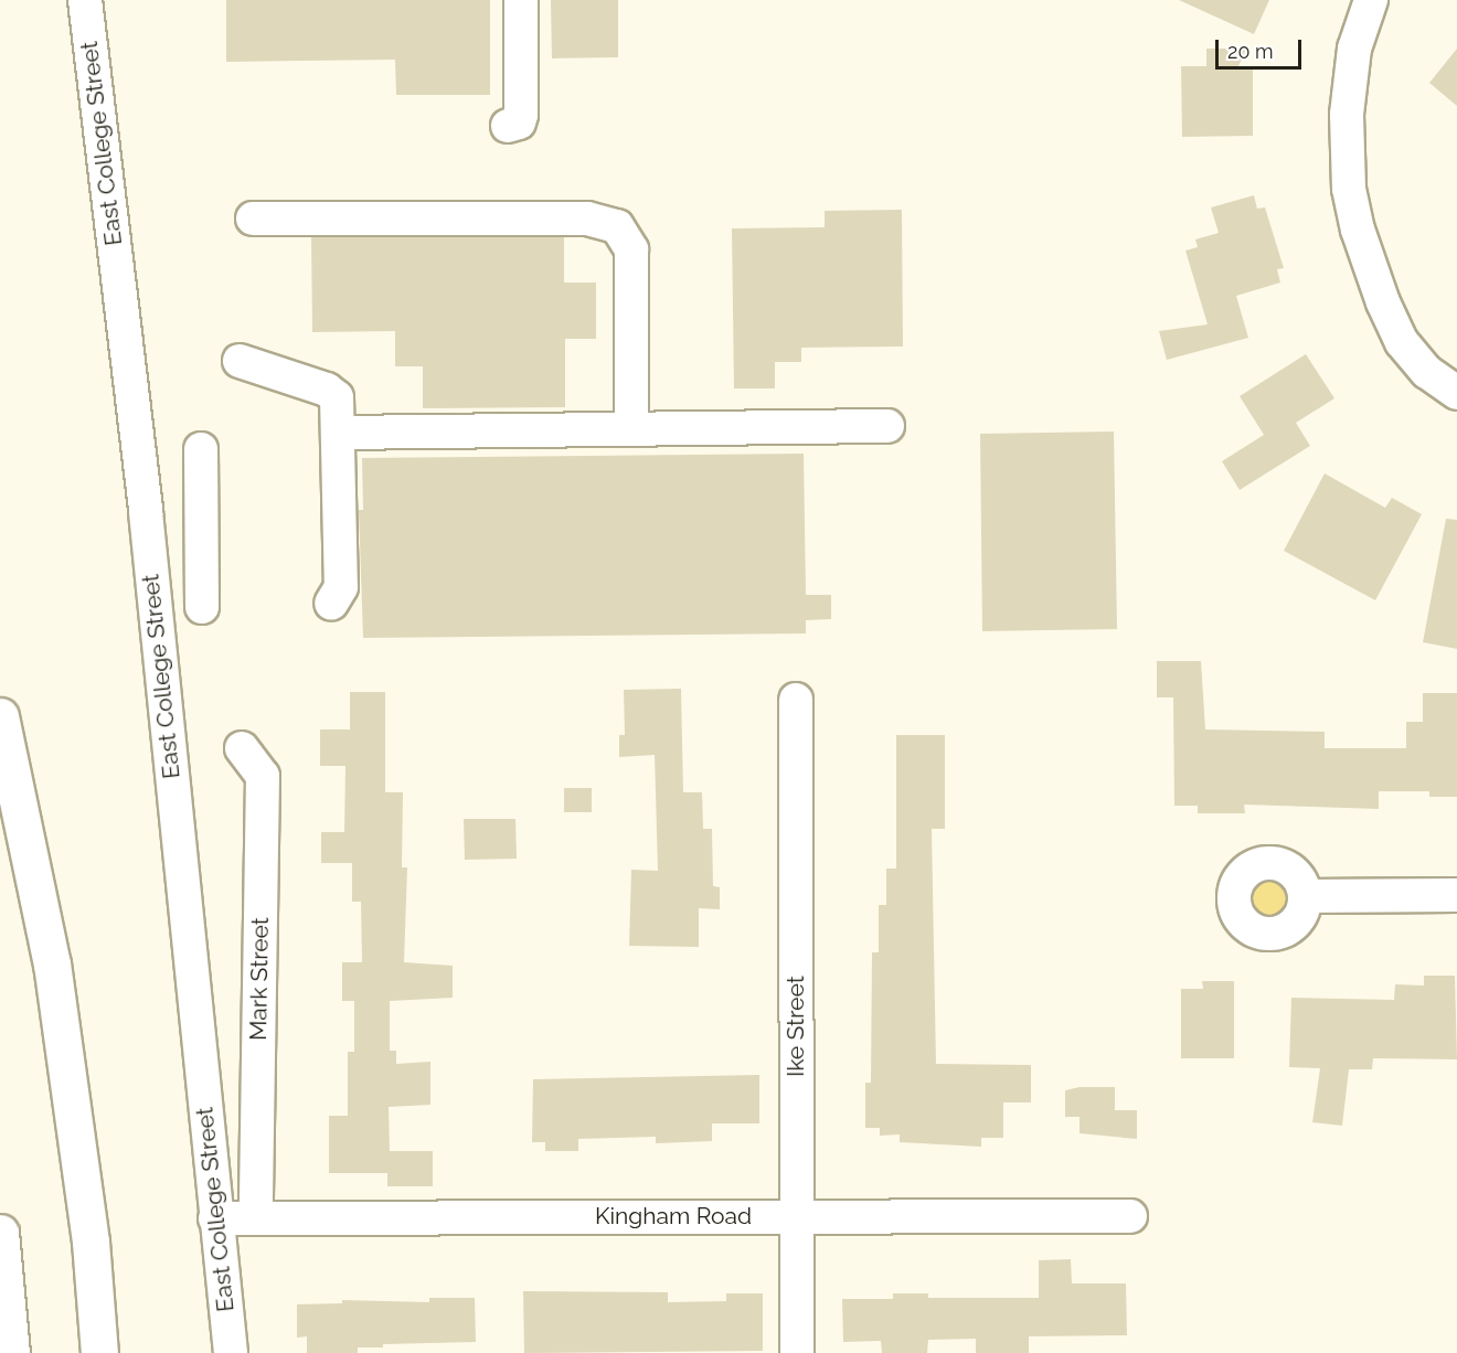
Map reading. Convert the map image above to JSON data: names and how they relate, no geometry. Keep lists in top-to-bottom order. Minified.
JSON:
{"streets":{"street":["East College Street","Mark Street","Ike Street","Kingham Road"]},"crossings":[["East College Street","Kingham Road"],["Mark Street","Kingham Road"],["Ike Street","Kingham Road"]],"scale_bar":"20 m"}
